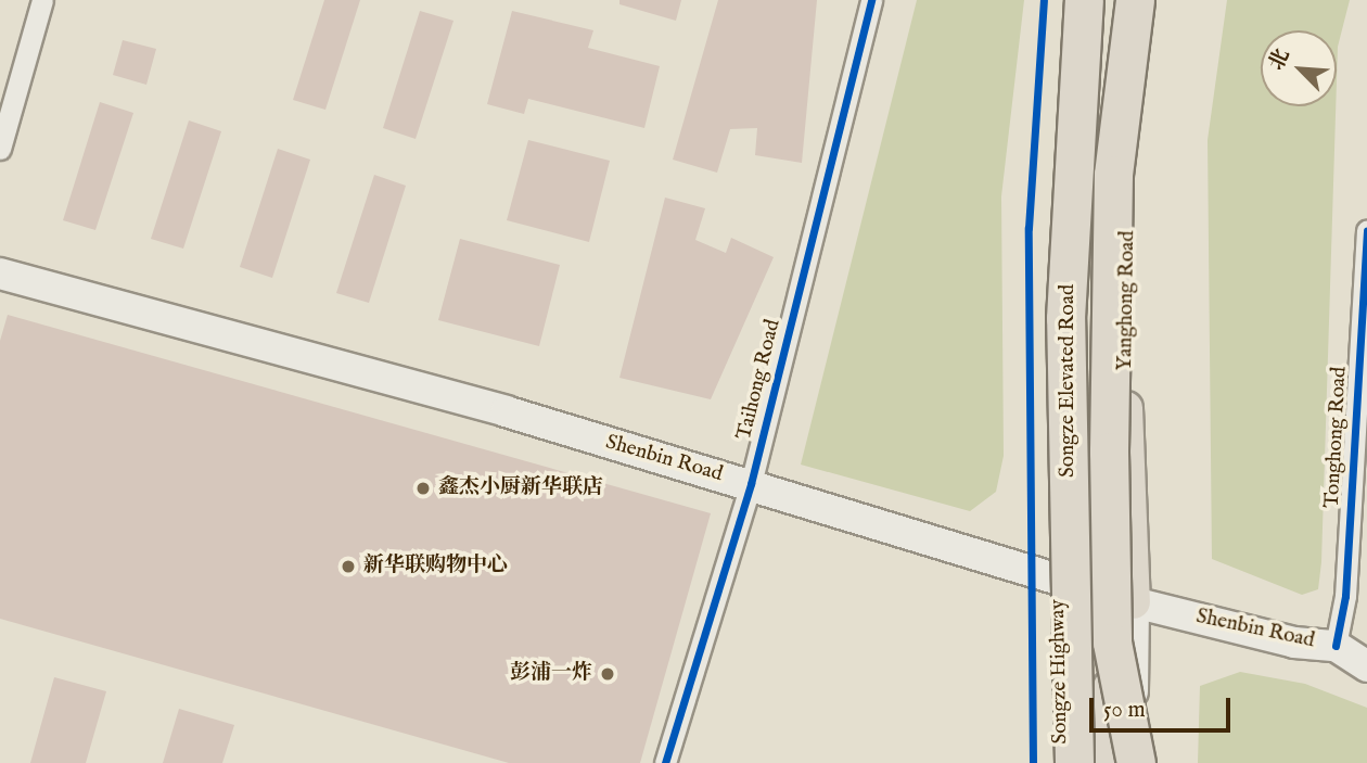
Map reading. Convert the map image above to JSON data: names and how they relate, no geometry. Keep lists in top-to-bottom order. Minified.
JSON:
{"streets":{"highway":["Songze Elevated Road"],"main road":["Yanghong Road","Shenbin Road","Songze Highway"],"street":["Taihong Road","Tonghong Road"]},"crossings":[["Yanghong Road","Shenbin Road"],["Taihong Road","Shenbin Road"],["Tonghong Road","Shenbin Road"],["Shenbin Road","Songze Highway"]],"places":["鑫杰小厨新华联店","新华联购物中心","彭浦一炸"],"scale_bar":"50 m","north":"top left"}
